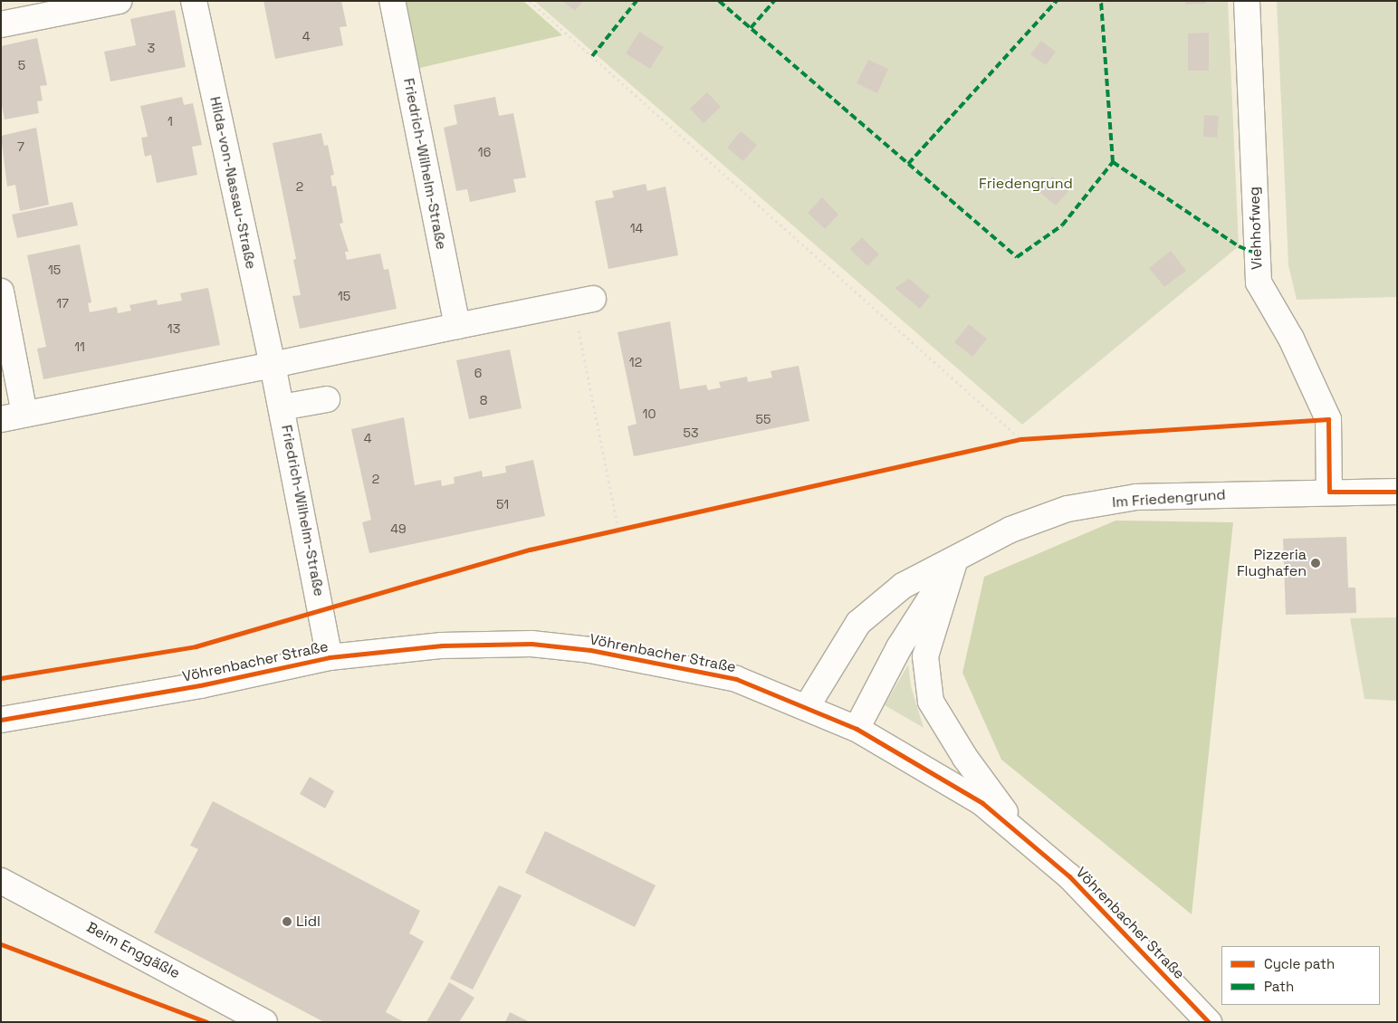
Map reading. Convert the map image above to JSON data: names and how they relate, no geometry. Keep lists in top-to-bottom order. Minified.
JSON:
{"streets":{"street":["Friedrich-Wilhelm-Straße","Hilda-von-Nassau-Straße","Viehhofweg","Im Friedengrund","Vöhrenbacher Straße","Beim Enggäßle"]},"crossings":[["Friedrich-Wilhelm-Straße","Hilda-von-Nassau-Straße"],["Friedrich-Wilhelm-Straße","Vöhrenbacher Straße"],["Viehhofweg","Im Friedengrund"],["Im Friedengrund","Vöhrenbacher Straße"]],"parks":["Friedengrund"],"places":["Pizzeria Flughafen","Lidl"],"house_numbers":["4","3","5","1","7","16","2","14","15","15","17","13","11","12","6","8","10","55","53","4","2","51","49"],"legend":["Cycle path","Path"]}
